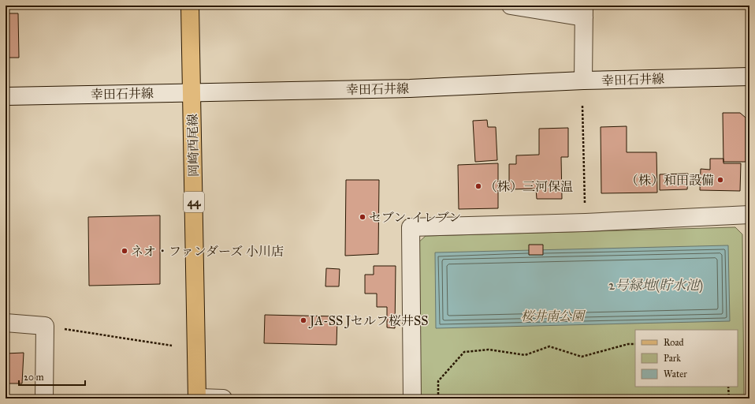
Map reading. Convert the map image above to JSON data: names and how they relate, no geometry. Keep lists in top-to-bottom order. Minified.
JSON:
{"streets":{"main road":["岡崎西尾線","44"],"street":["幸田石井線"]},"crossings":[["幸田石井線","岡崎西尾線"]],"water":["2号緑地(貯水池)"],"parks":["桜井南公園"],"places":["（株）和田設備","（株）三河保温","セブン-イレブン","ネオ・ファンダーズ 小川店","JA-SS Jセルフ桜井SS"],"legend":["Road","Park","Water"],"scale_bar":"20 m"}
